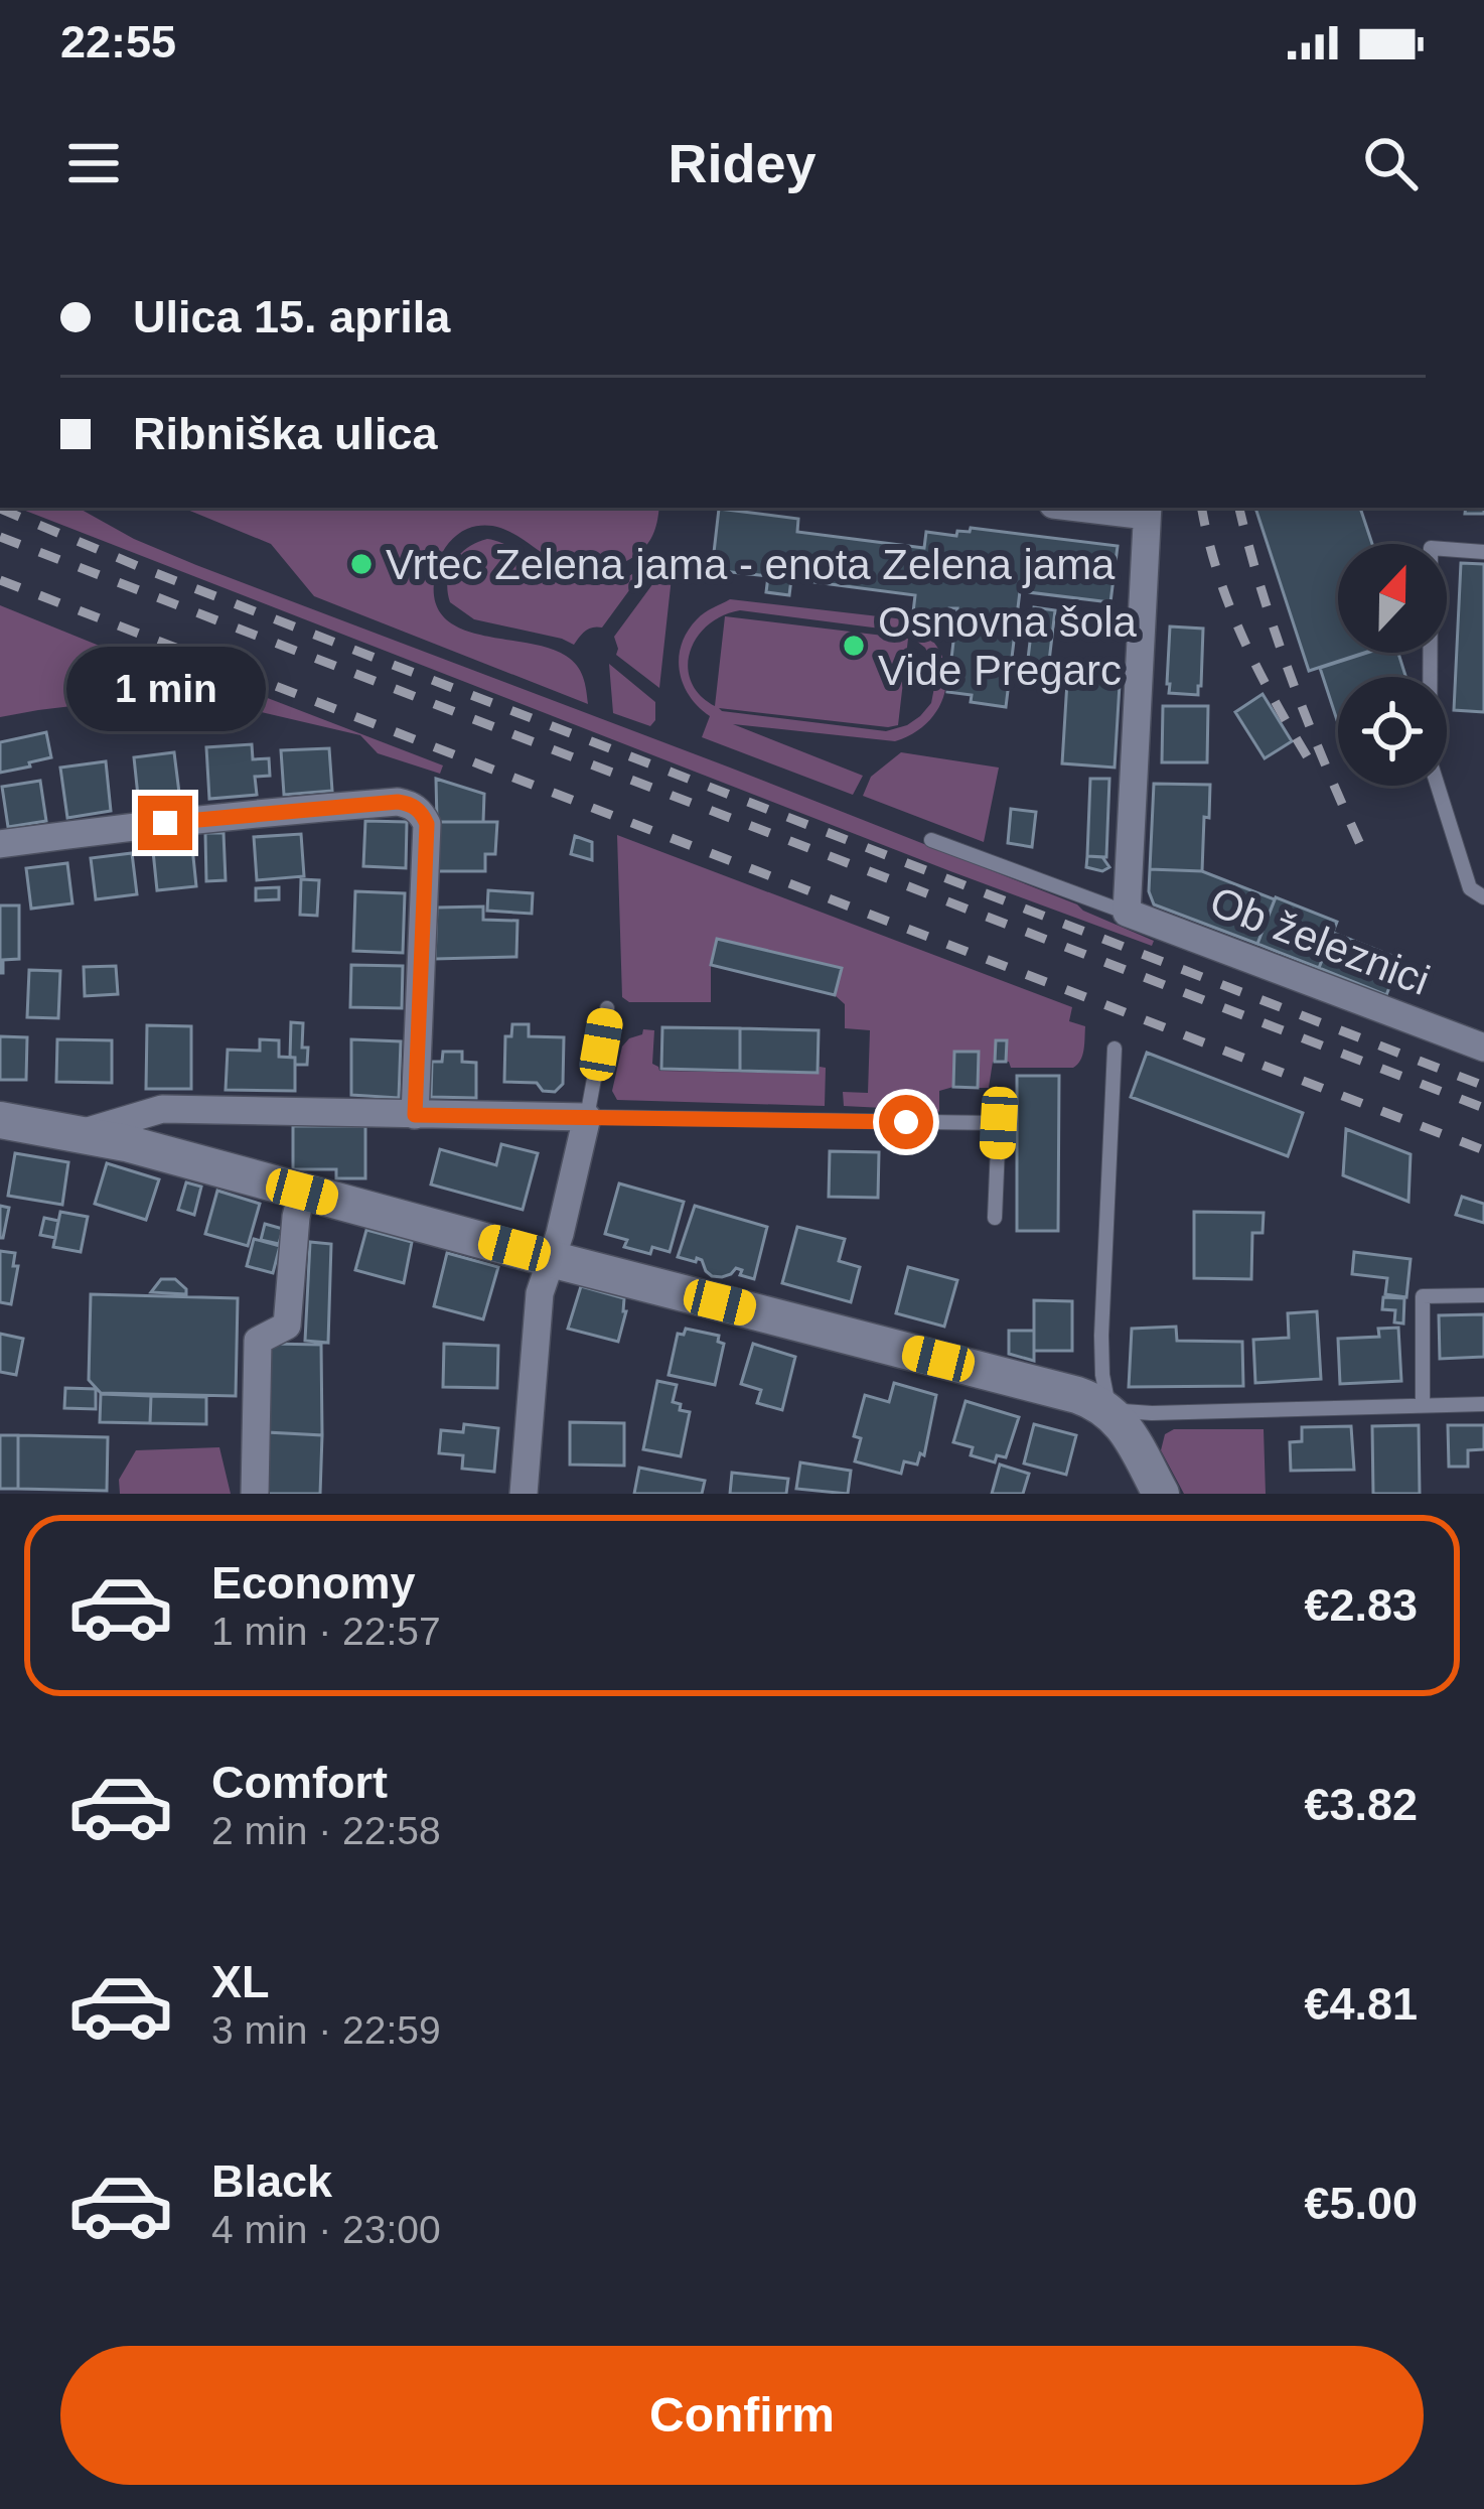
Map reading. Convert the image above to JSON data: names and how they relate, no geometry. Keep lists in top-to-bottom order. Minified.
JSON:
{"streets":{"street":["Ob železnici"]},"places":["Vrtec Zelena jama - enota Zelena jama","Osnovna šola Vide Pregarc"],"north":"top","page":{"status":"22:55","header":"Ridey","banner":["Ulica 15. aprila","Ribniška ulica"],"bubble":"1 min","list":[{"name":"Economy","note":"1 min · 22:57","value":"€2.83"},{"name":"Comfort","note":"2 min · 22:58","value":"€3.82"},{"name":"XL","note":"3 min · 22:59","value":"€4.81"},{"name":"Black","note":"4 min · 23:00","value":"€5.00"}],"buttons":"Confirm"}}
